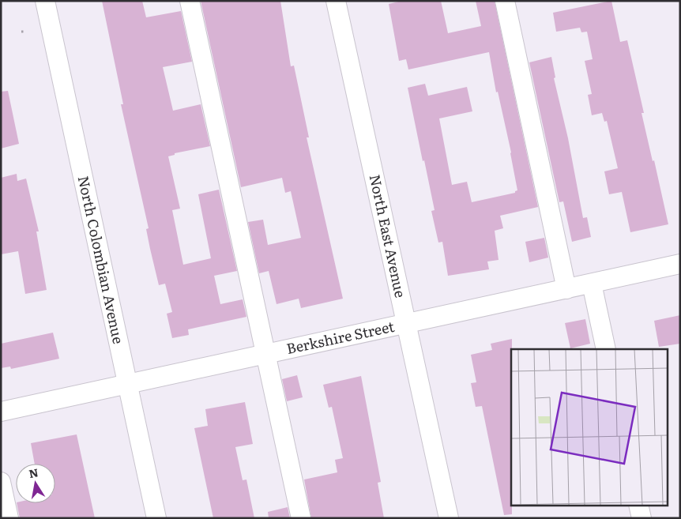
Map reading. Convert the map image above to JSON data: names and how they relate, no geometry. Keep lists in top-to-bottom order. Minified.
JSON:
{"streets":{"street":["North East Avenue","North Colombian Avenue","Berkshire Street"]},"crossings":[["North East Avenue","Berkshire Street"],["North Colombian Avenue","Berkshire Street"]],"north":"top"}
